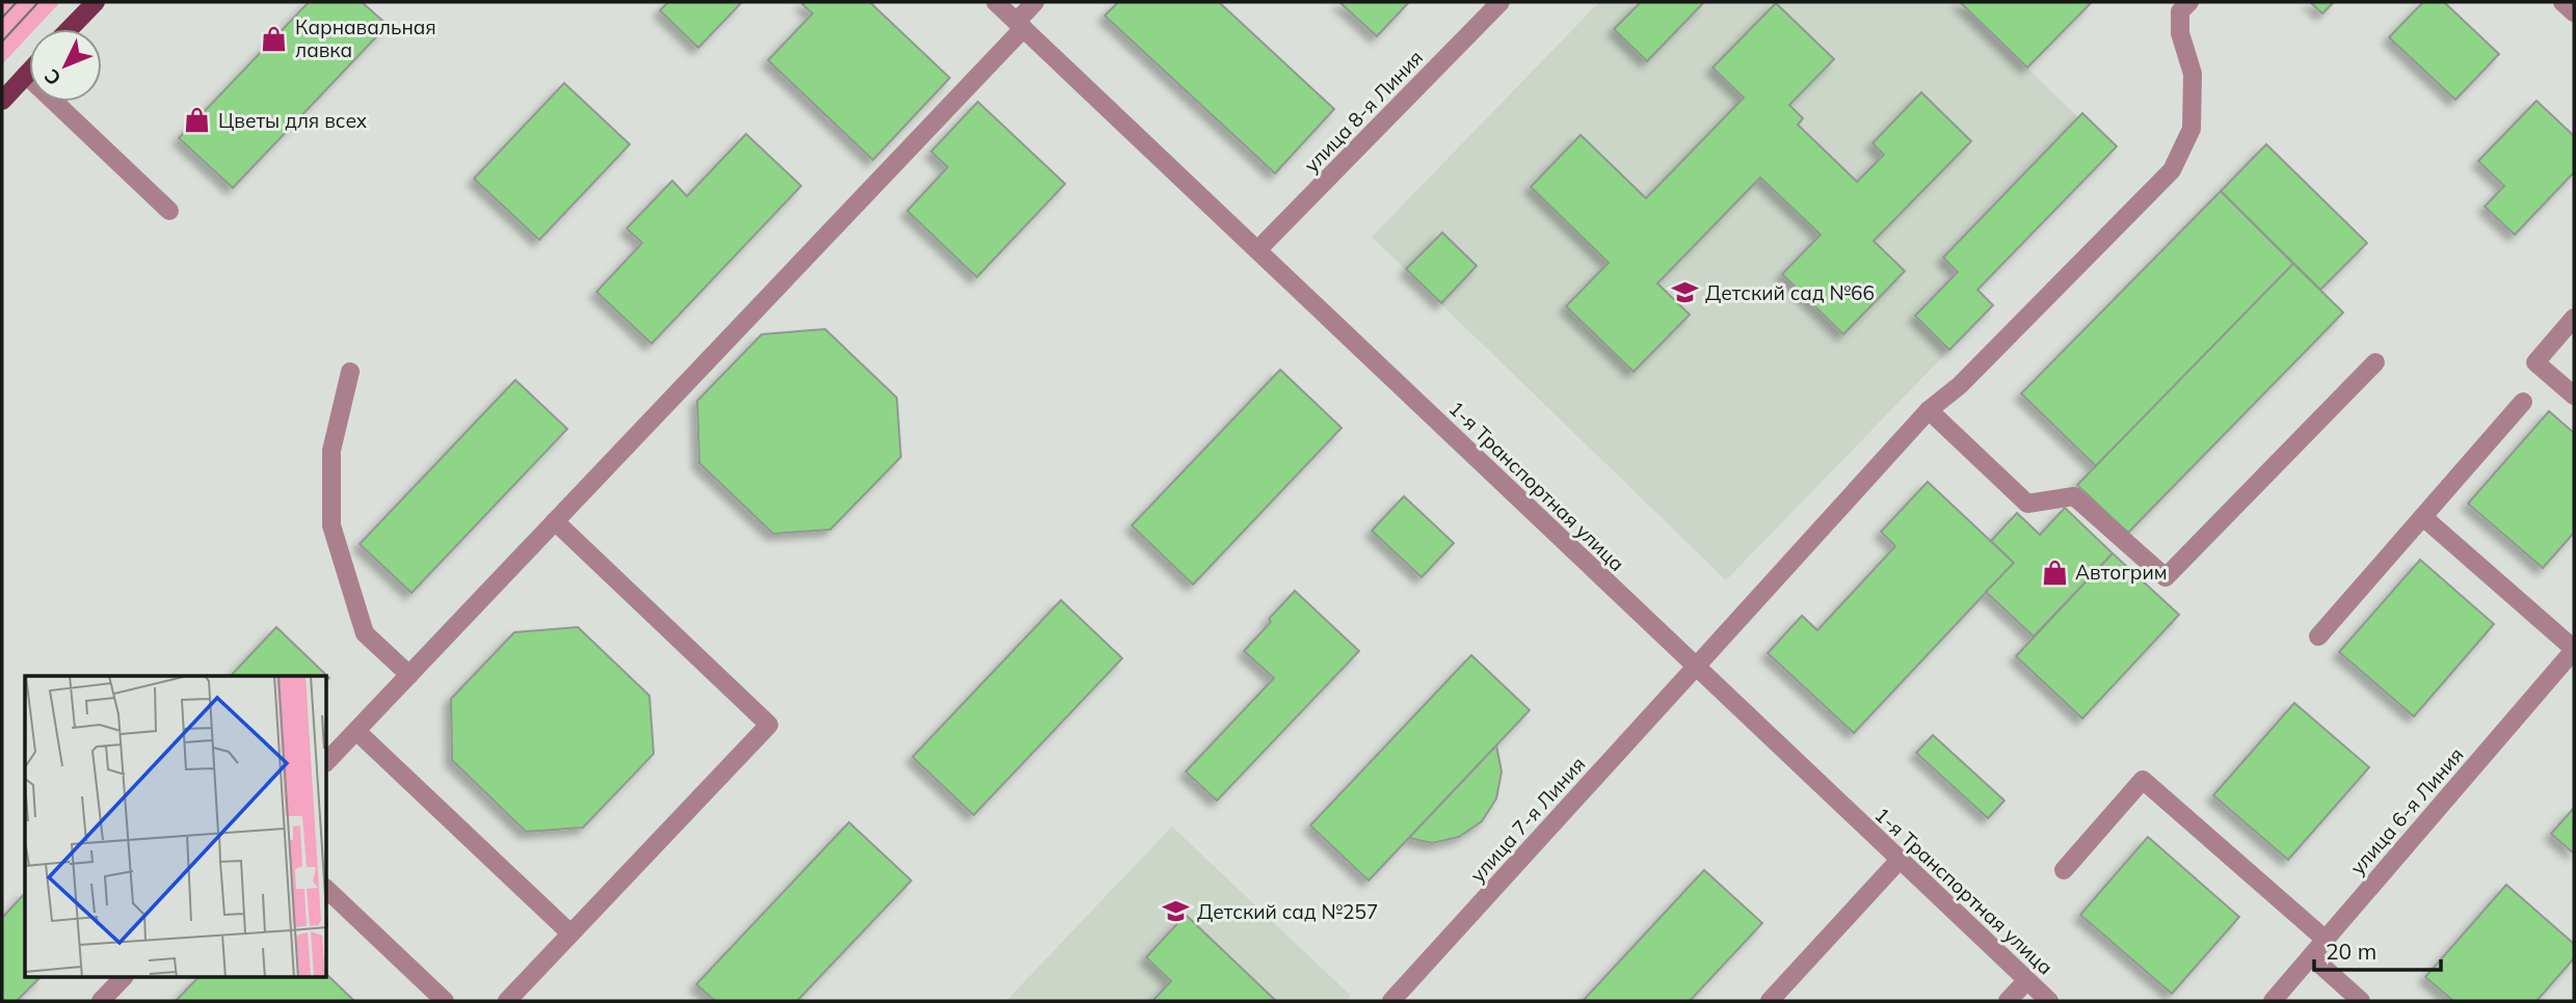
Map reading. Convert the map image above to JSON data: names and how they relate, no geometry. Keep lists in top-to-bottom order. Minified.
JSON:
{"streets":{"street":["улица 8-я Линия","1-я Транспортная улица","улица 6-я Линия","улица 7-я Линия"]},"crossings":[["улица 8-я Линия","1-я Транспортная улица"],["1-я Транспортная улица","улица 7-я Линия"]],"places":{"shop":["Карнавальная лавка","Цветы для всех","Автогрим"],"school or university":["Детский сад №66","Детский сад №257"]},"scale_bar":"20 m","north":"bottom left"}
